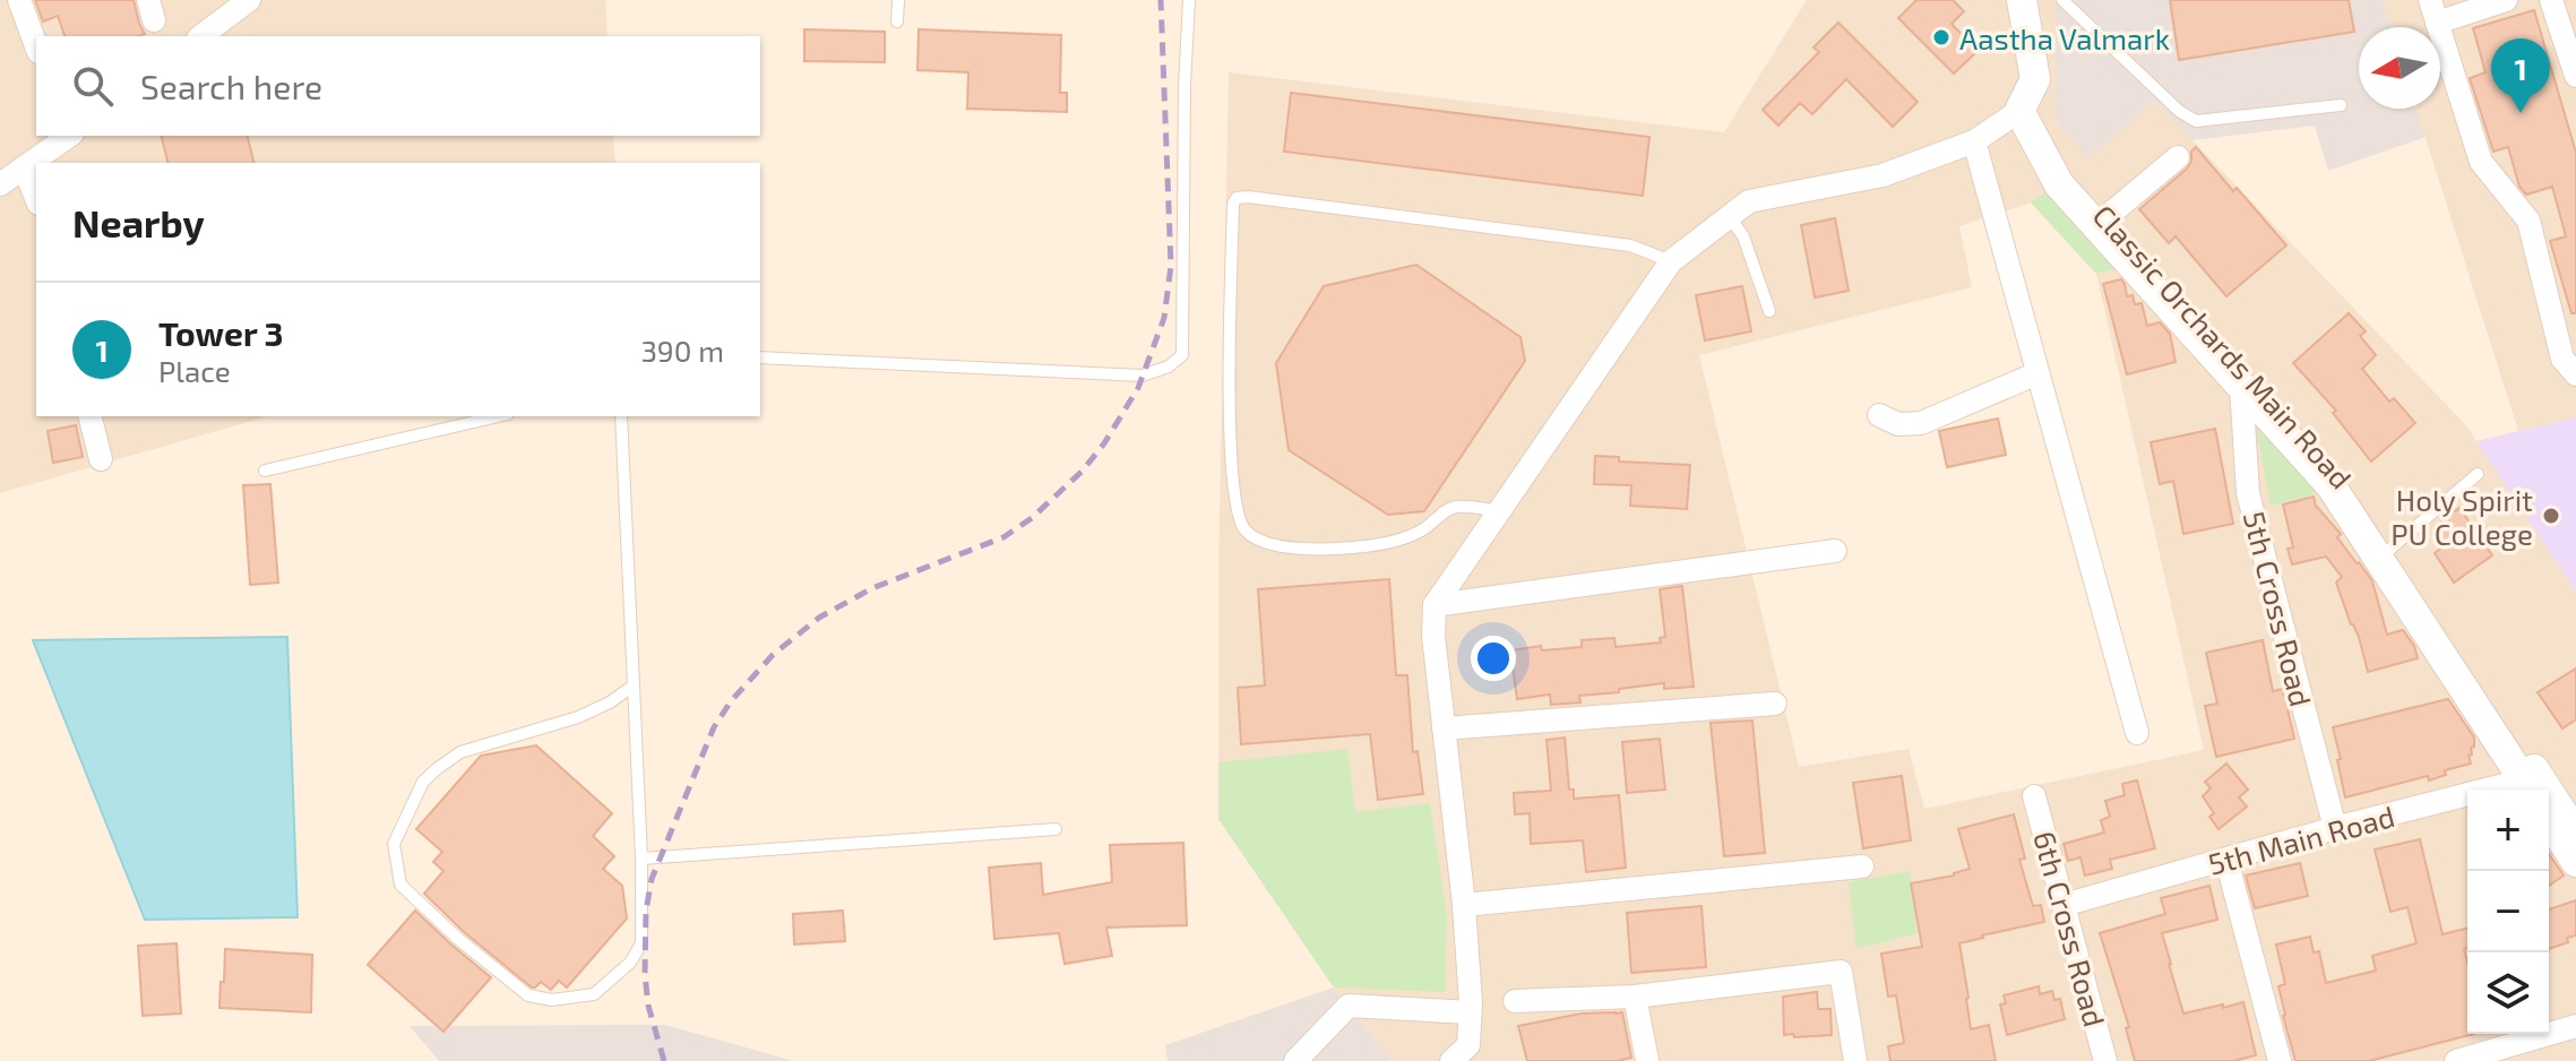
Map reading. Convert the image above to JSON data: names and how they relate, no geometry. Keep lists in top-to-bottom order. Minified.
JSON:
{"streets":{"street":["Classic Orchards Main Road","5th Cross Road","5th Main Road","6th Cross Road"]},"crossings":[["Classic Orchards Main Road","5th Cross Road"],["Classic Orchards Main Road","5th Main Road"],["5th Cross Road","5th Main Road"],["5th Main Road","6th Cross Road"]],"places":["Aastha Valmark","Holy Spirit PU College"],"north":"left","page":{"search":"Search here","pins":"1","heading":"Nearby","list":[{"mark":"1","name":"Tower 3","note":"Place","value":"390 m"}],"map_buttons":["+","−"]}}
